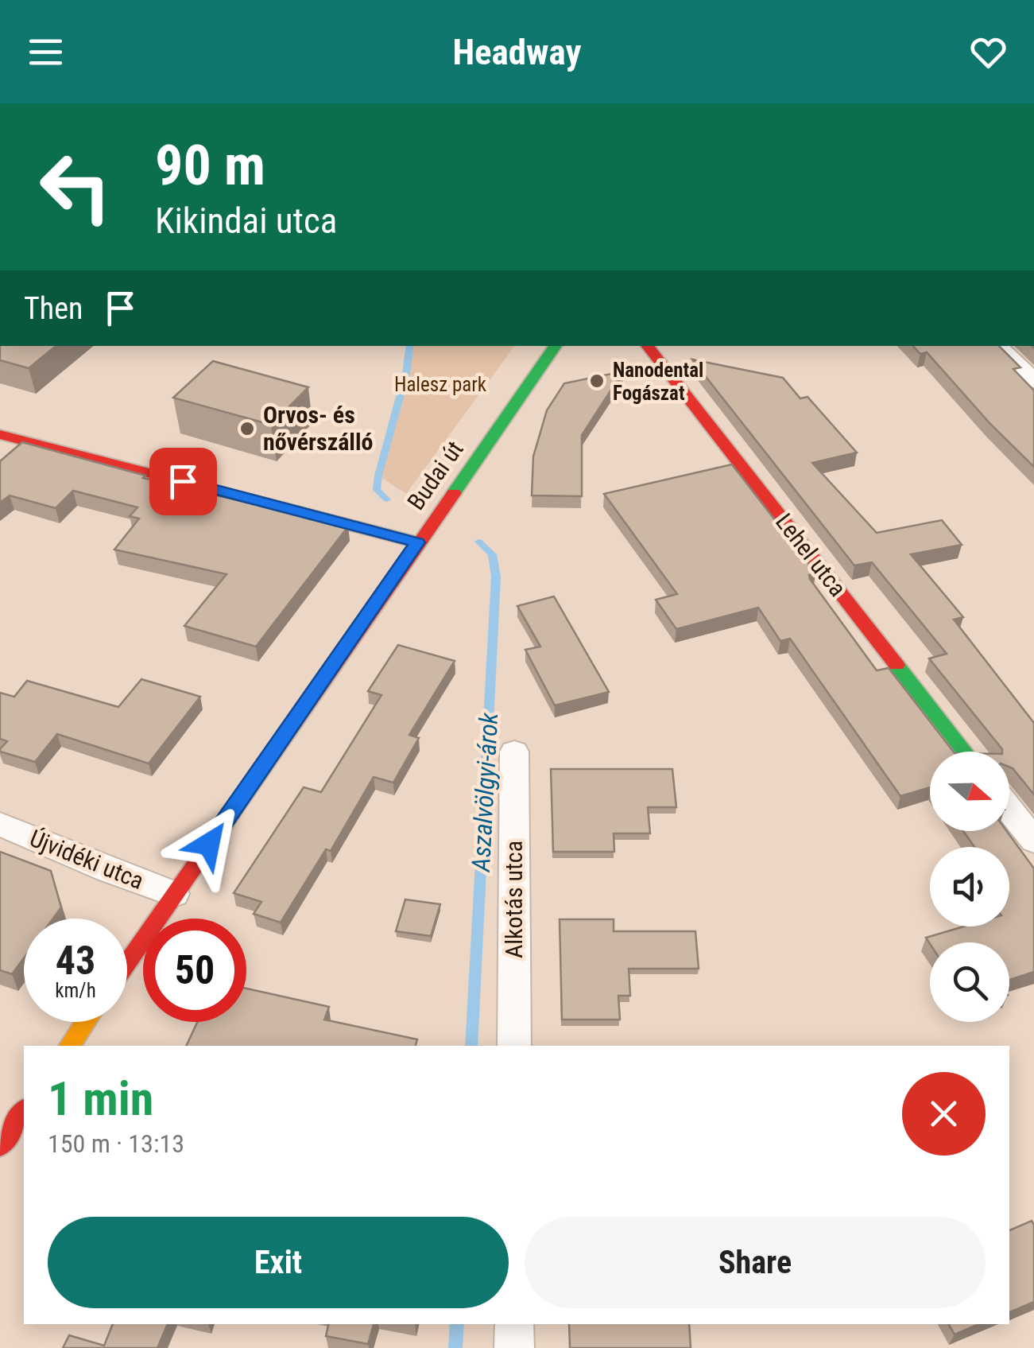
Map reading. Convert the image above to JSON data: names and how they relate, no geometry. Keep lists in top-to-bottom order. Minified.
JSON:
{"streets":{"street":["Budai út","Lehel utca","Újvidéki utca","Alkotás utca"]},"crossings":[["Budai út","Újvidéki utca"]],"water":["Aszalvölgyi-árok"],"parks":["Halesz park"],"places":["Nanodental Fogászat","Orvos- és nővérszálló"],"north":"right","page":{"header":"Headway","turn":["90 m","Kikindai utca"],"then":"Then","speed":"43 km/h","limit":"50","heading":["1 min","150 m · 13:13"],"buttons":["Exit","Share"]}}
